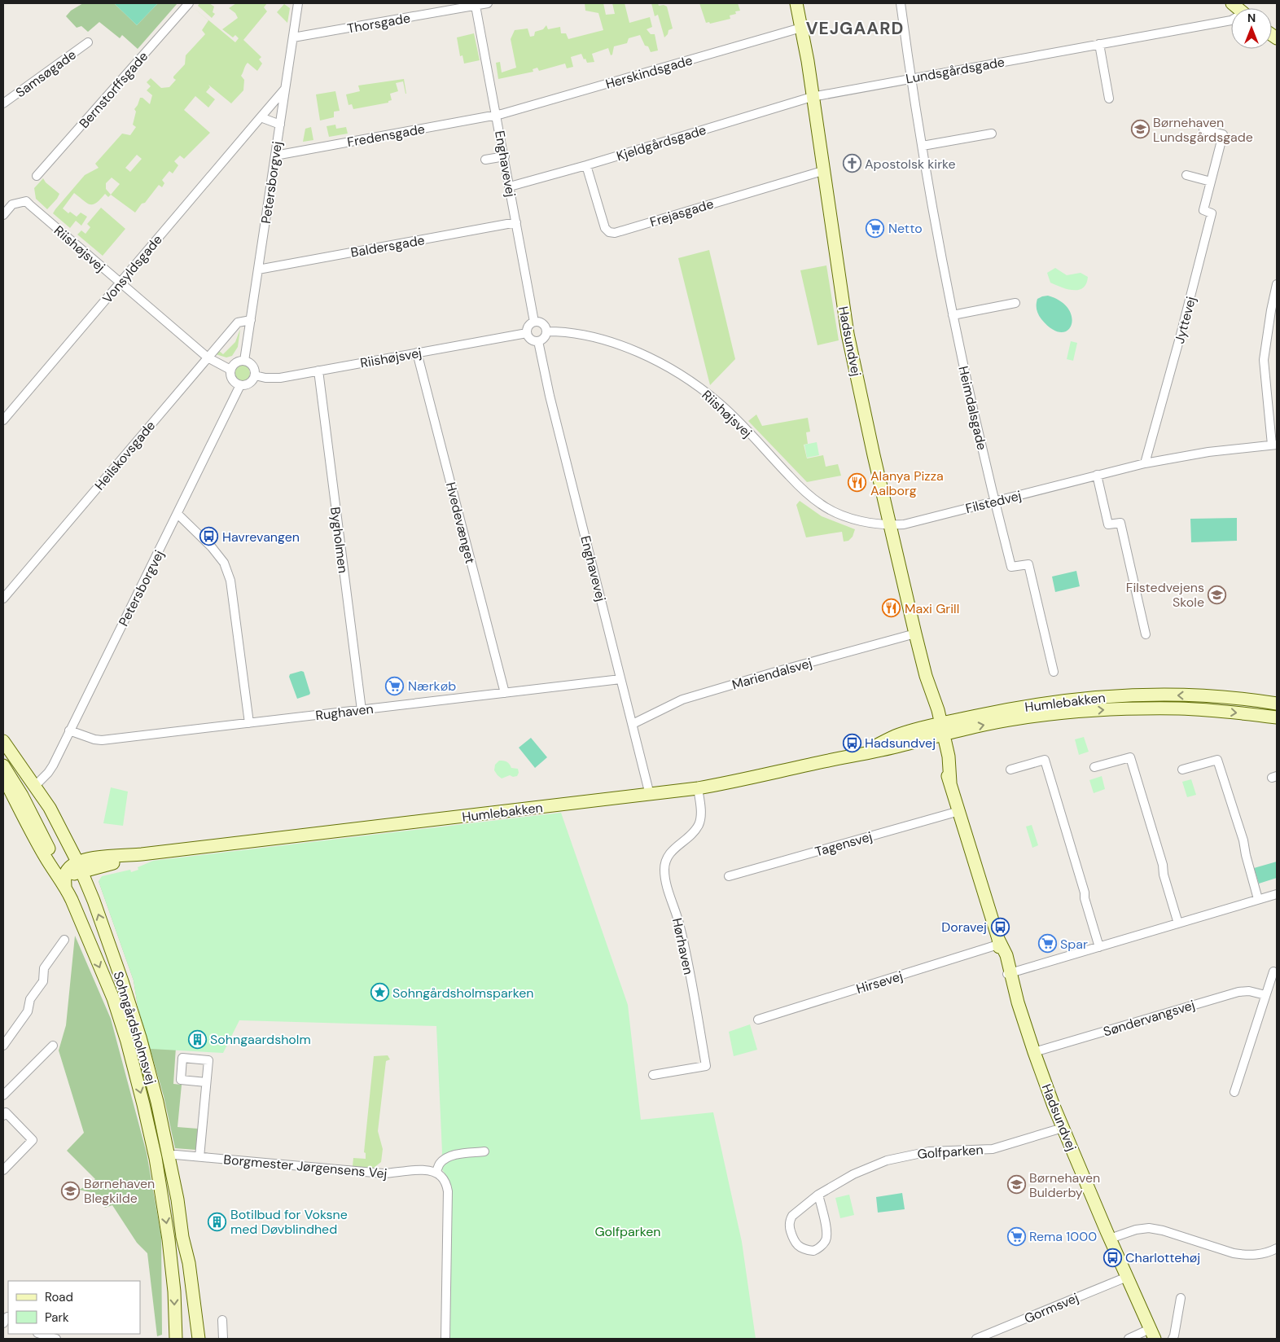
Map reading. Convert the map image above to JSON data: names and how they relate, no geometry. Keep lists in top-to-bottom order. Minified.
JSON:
{"streets":{"street":["Thorsgade","Lundsgårdsgade","Herskindsgade","Samsøgade","Bernstorffsgade","Fredensgade","Kjeldgårdsgade","Enghavevej","Petersborgvej","Frejasgade","Baldersgade","Riishøjsvej","Vonsyldsgade","Jyttevej","Hadsundvej","Heimdalsgade","Heilskovsgade","Filstedvej","Hvedevænget","Bygholmen","Mariendalsvej","Humlebakken","Rughaven","Tagensvej","Hørhaven","Hirsevej","Søndervangsvej","Sohngårdsholmsvej","Golfparken","Borgmester Jørgensens Vej","Gormsvej"]},"crossings":[["Thorsgade","Enghavevej"],["Thorsgade","Petersborgvej"],["Lundsgårdsgade","Kjeldgårdsgade"],["Lundsgårdsgade","Hadsundvej"],["Lundsgårdsgade","Heimdalsgade"],["Herskindsgade","Fredensgade"],["Herskindsgade","Enghavevej"],["Herskindsgade","Hadsundvej"],["Fredensgade","Enghavevej"],["Fredensgade","Petersborgvej"],["Kjeldgårdsgade","Enghavevej"],["Kjeldgårdsgade","Frejasgade"],["Kjeldgårdsgade","Hadsundvej"],["Enghavevej","Baldersgade"],["Enghavevej","Riishøjsvej"],["Enghavevej","Mariendalsvej"],["Enghavevej","Humlebakken"],["Enghavevej","Rughaven"],["Petersborgvej","Baldersgade"],["Petersborgvej","Riishøjsvej"],["Petersborgvej","Vonsyldsgade"],["Petersborgvej","Heilskovsgade"],["Petersborgvej","Rughaven"],["Petersborgvej","Sohngårdsholmsvej"],["Frejasgade","Hadsundvej"],["Riishøjsvej","Vonsyldsgade"],["Riishøjsvej","Hadsundvej"],["Riishøjsvej","Heilskovsgade"],["Riishøjsvej","Filstedvej"],["Riishøjsvej","Hvedevænget"],["Riishøjsvej","Bygholmen"],["Jyttevej","Filstedvej"],["Hadsundvej","Filstedvej"],["Hadsundvej","Mariendalsvej"],["Hadsundvej","Humlebakken"],["Hadsundvej","Tagensvej"],["Hadsundvej","Hirsevej"],["Hadsundvej","Søndervangsvej"],["Hadsundvej","Golfparken"],["Hadsundvej","Gormsvej"],["Heimdalsgade","Filstedvej"],["Hvedevænget","Rughaven"],["Bygholmen","Rughaven"],["Humlebakken","Hørhaven"],["Humlebakken","Sohngårdsholmsvej"],["Sohngårdsholmsvej","Borgmester Jørgensens Vej"]],"districts":["VEJGAARD"],"parks":["Golfparken"],"places":{"school or university":["Børnehaven Lundsgårdsgade","Filstedvejens Skole","Børnehaven Bulderby","Børnehaven Blegkilde"],"church":["Apostolsk kirke"],"supermarket":["Netto","Nærkøb","Spar","Rema 1000"],"restaurant":["Alanya Pizza Aalborg","Maxi Grill"],"bus stop":["Havrevangen","Hadsundvej","Doravej","Charlottehøj"],"place":["Sohngårdsholmsparken"],"building":["Sohngaardsholm","Botilbud for Voksne med Døvblindhed"]},"legend":["Road","Park"],"north":"top"}
